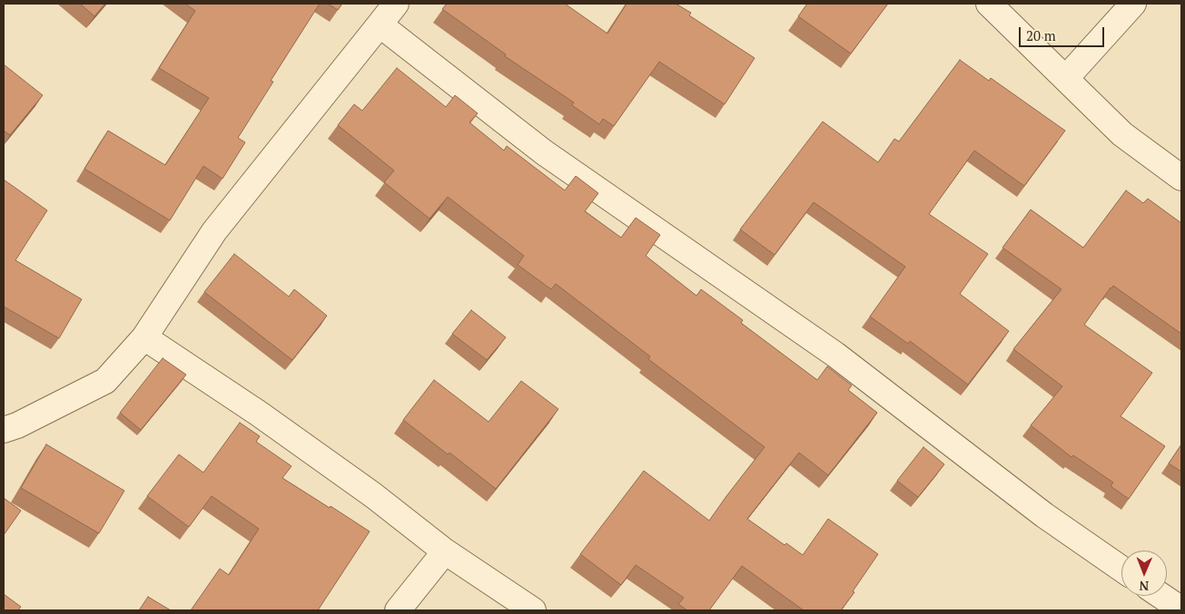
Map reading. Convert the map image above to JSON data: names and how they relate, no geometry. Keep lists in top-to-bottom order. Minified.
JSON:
{"scale_bar":"20 m","north":"bottom"}
